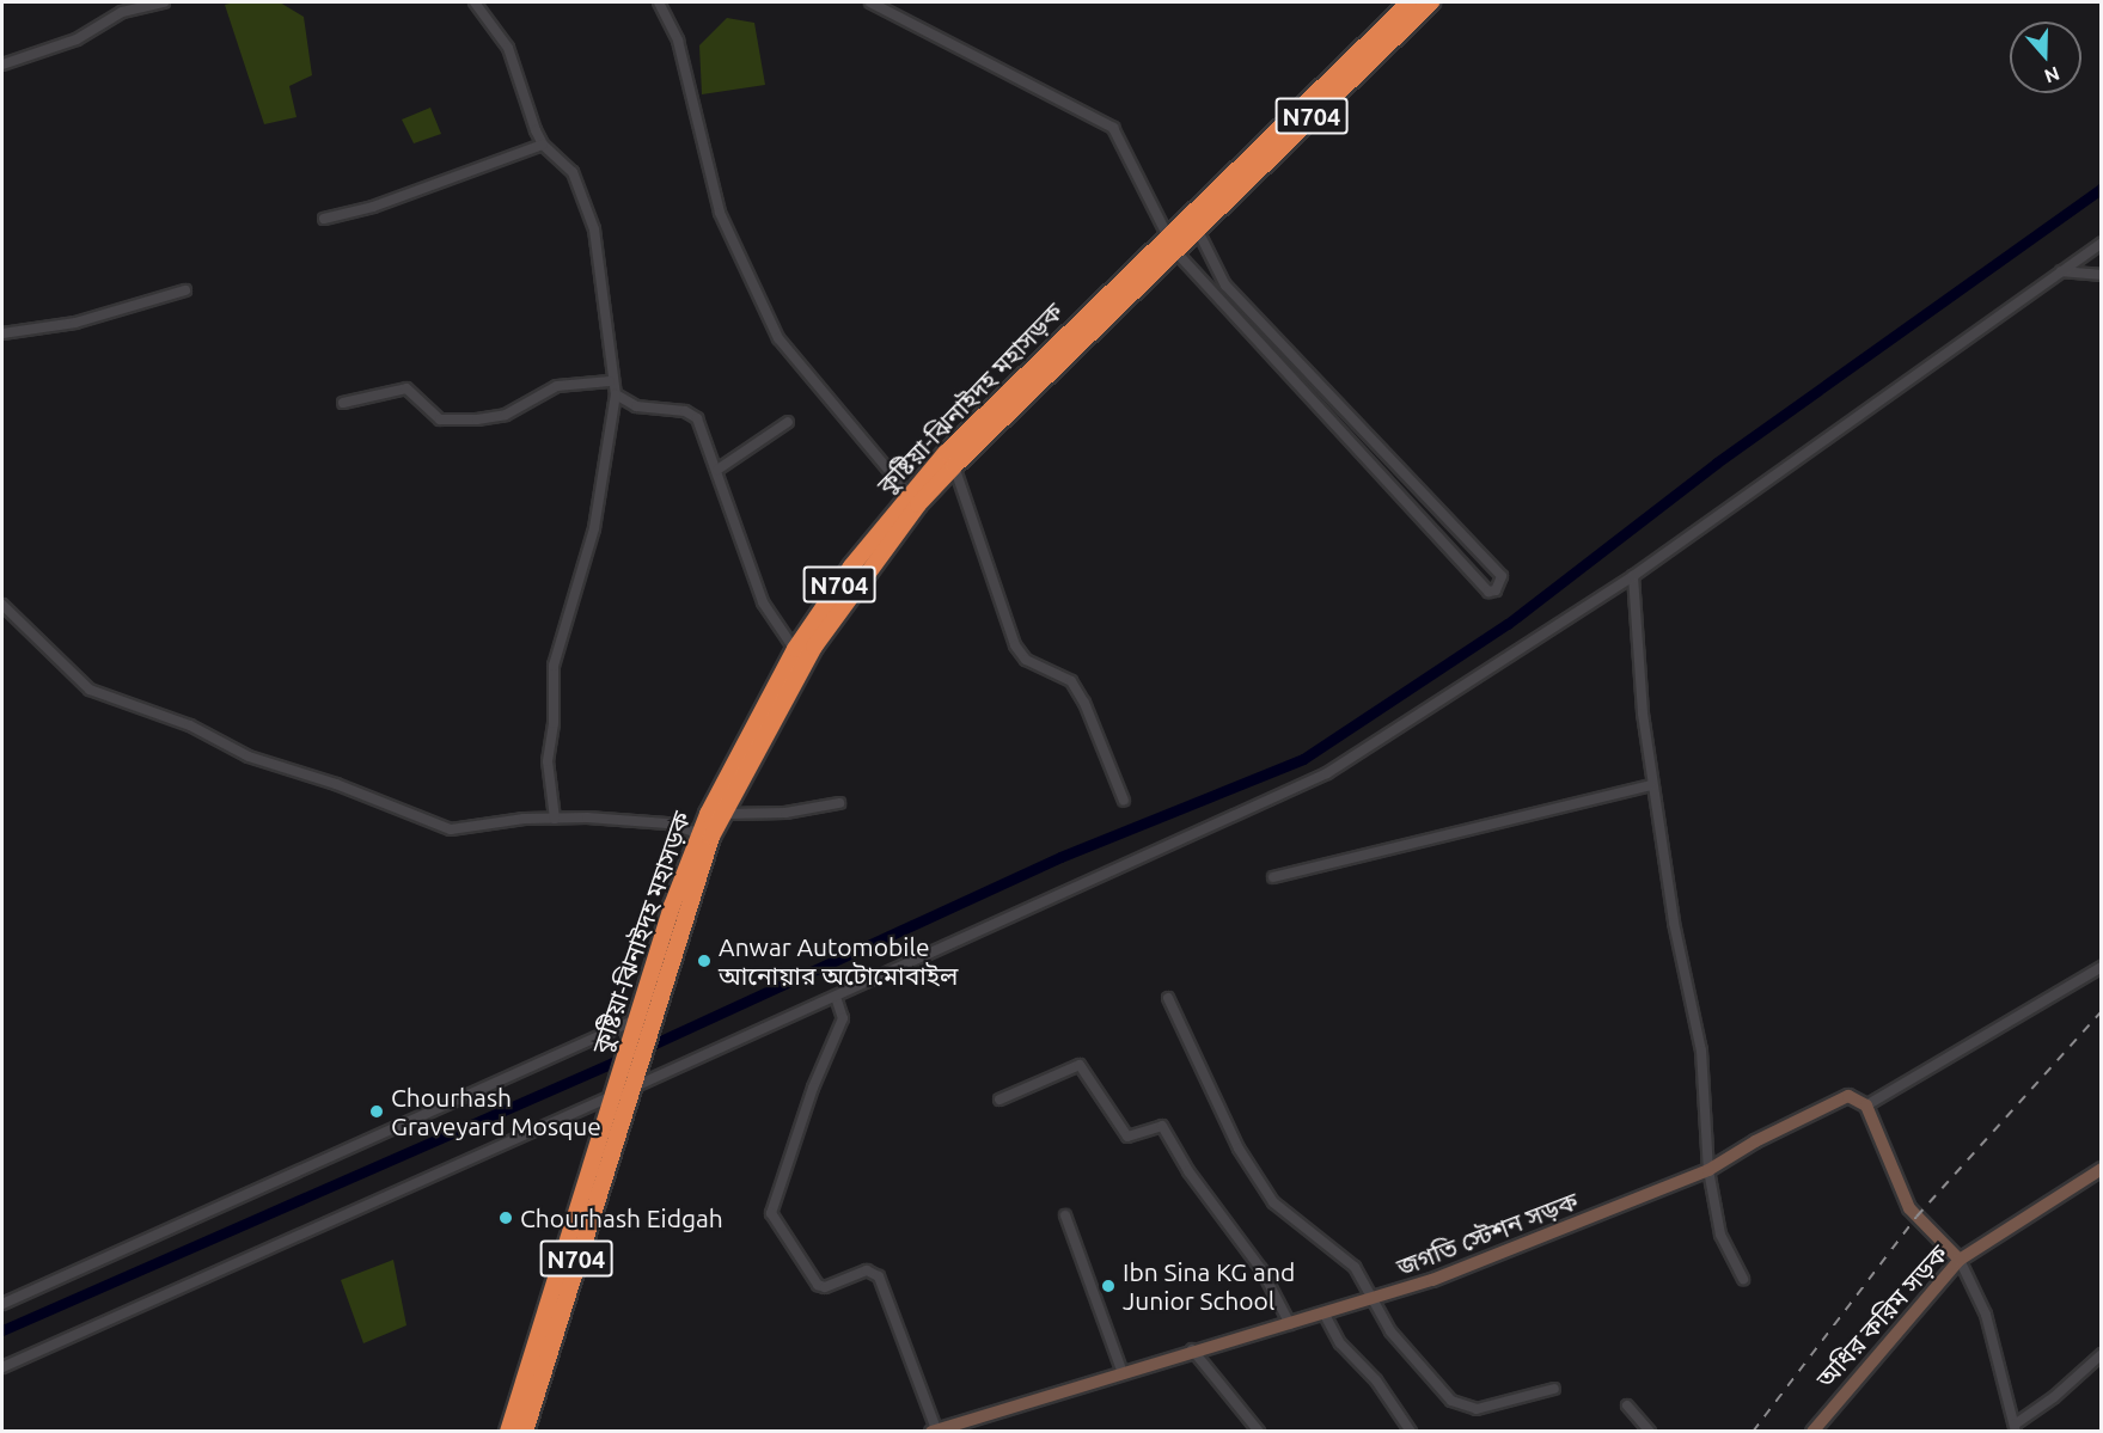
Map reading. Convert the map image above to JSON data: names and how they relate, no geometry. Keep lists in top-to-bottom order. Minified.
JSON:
{"streets":{"highway":["N704","কুষ্টিয়া-ঝিনাইদহ মহাসড়ক"],"street":["জগতি স্টেশন সড়ক","অধির করিম সড়ক"]},"crossings":[["N704","কুষ্টিয়া-ঝিনাইদহ মহাসড়ক"]],"places":["Anwar Automobile আনোয়ার অটোমোবাইল","Chourhash Graveyard Mosque","Chourhash Eidgah","Ibn Sina KG and Junior School"],"north":"bottom"}
